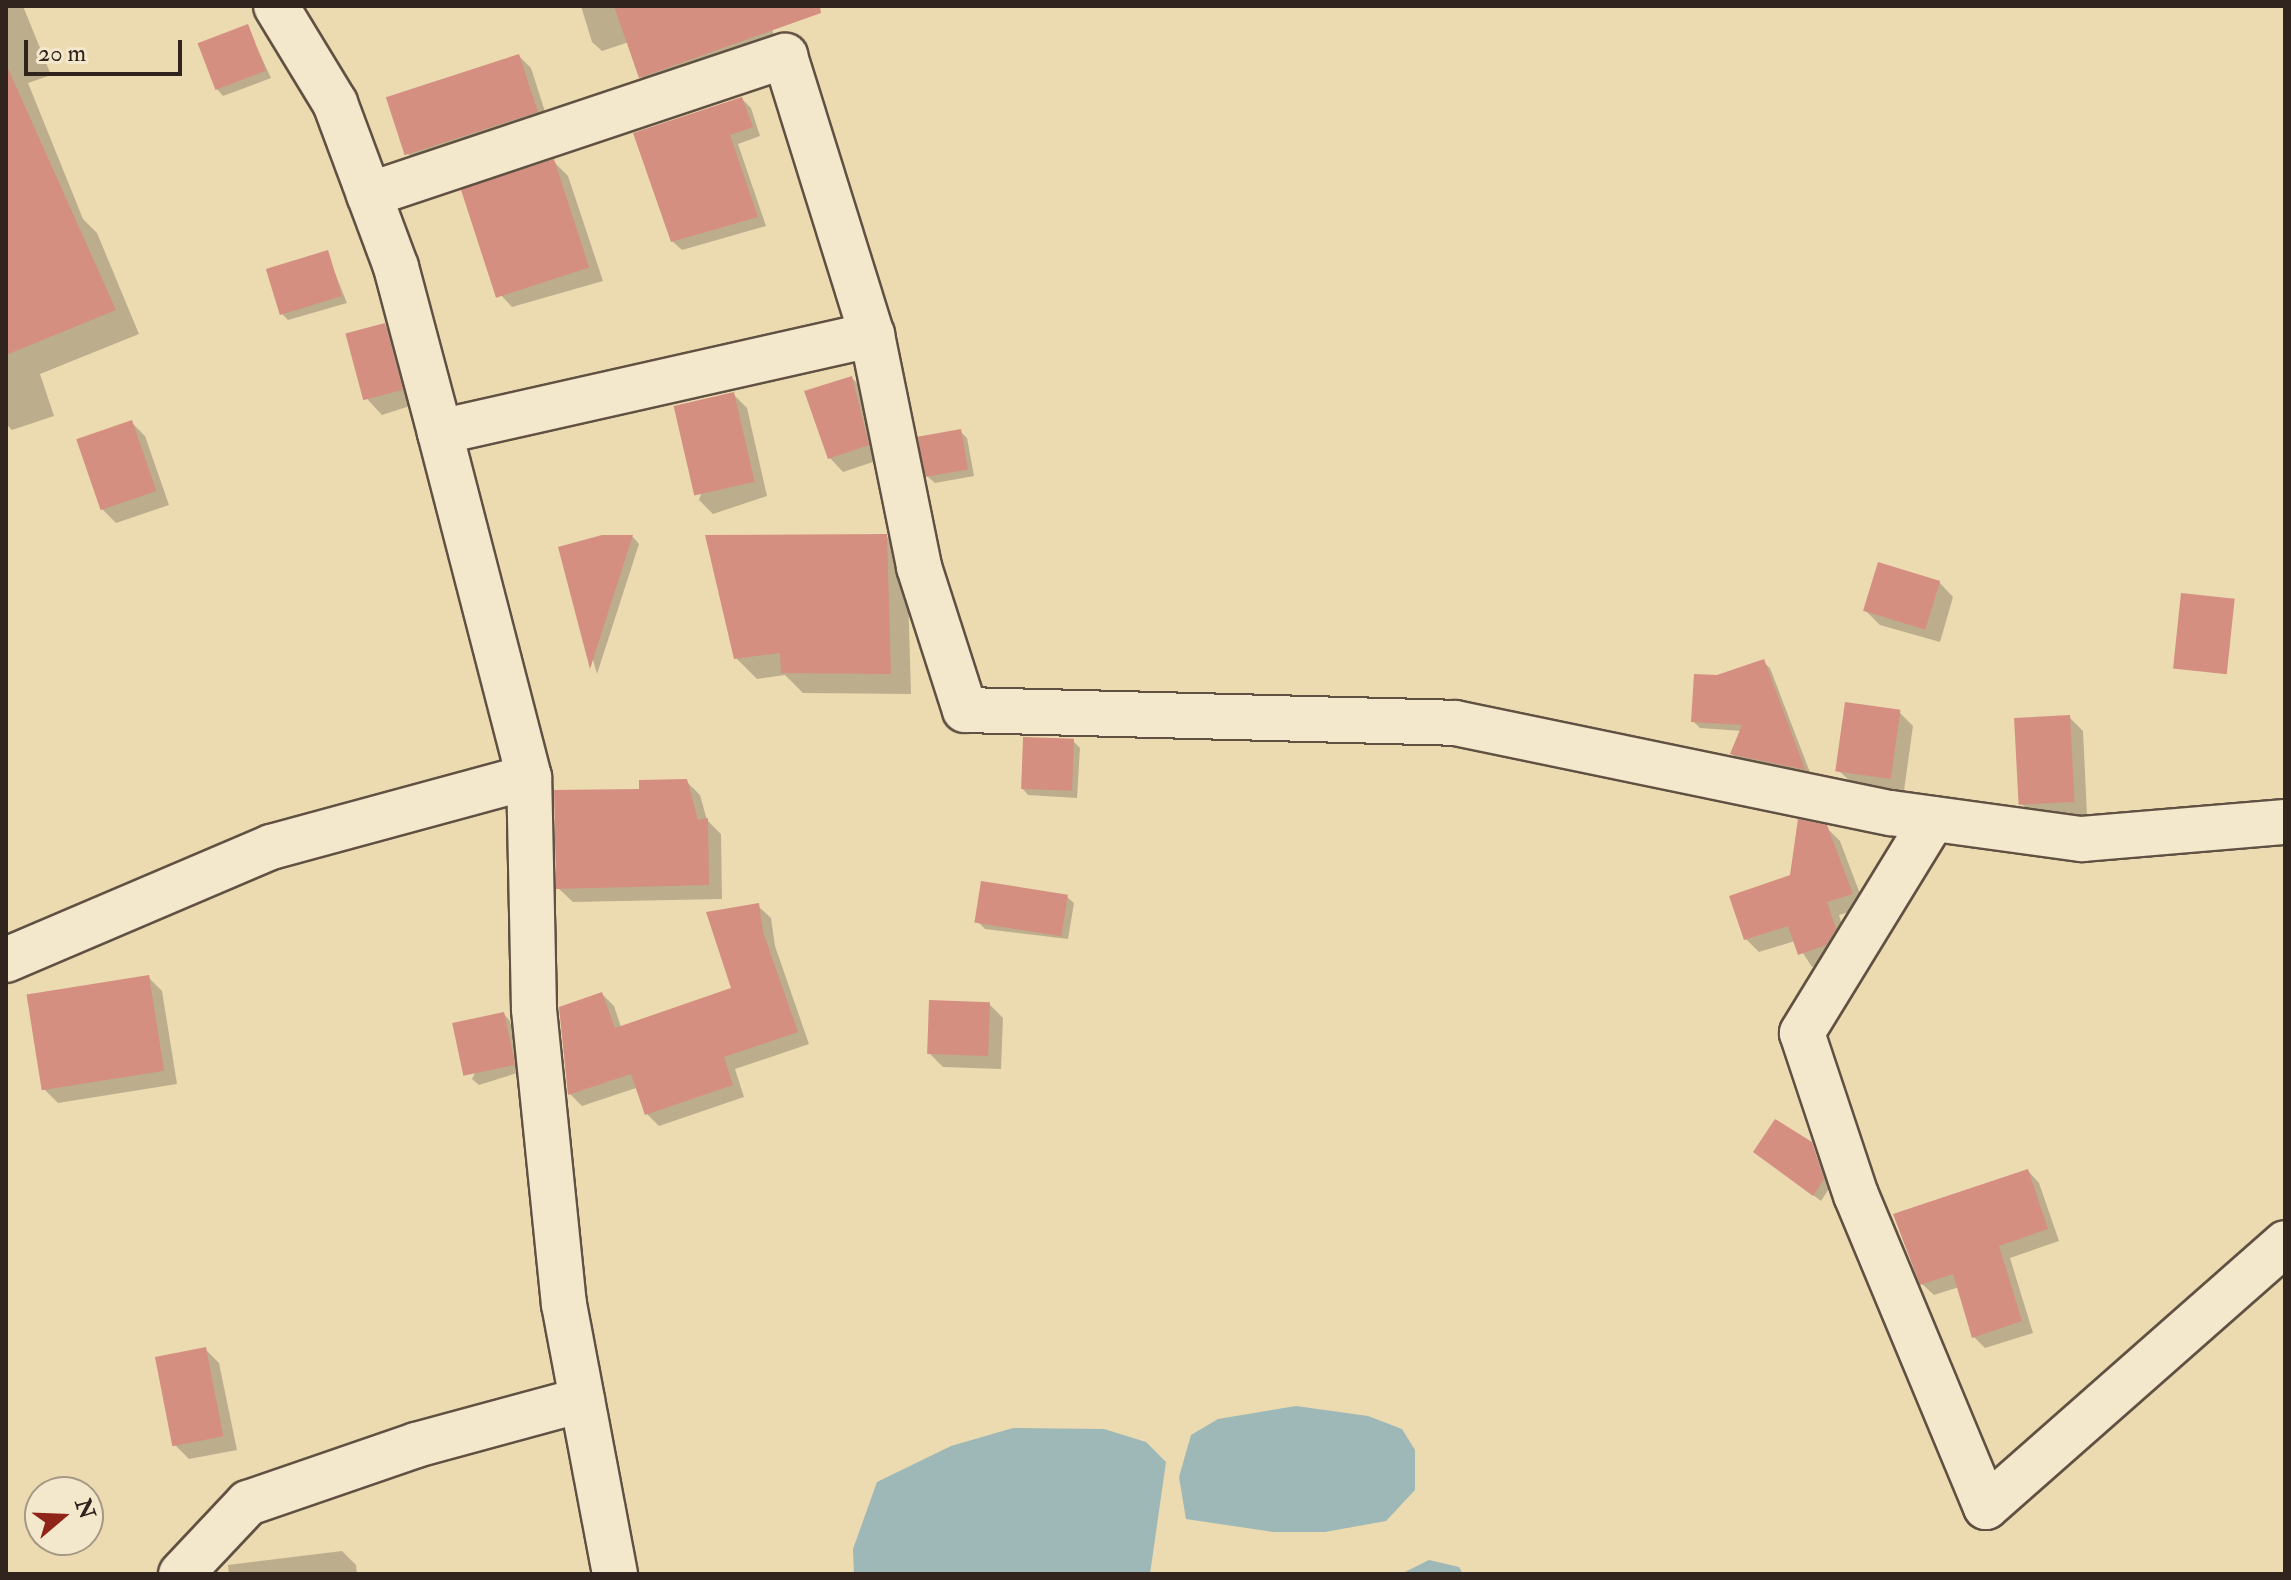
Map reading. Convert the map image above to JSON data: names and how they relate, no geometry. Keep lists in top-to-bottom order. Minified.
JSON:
{"scale_bar":"20 m","north":"right"}
